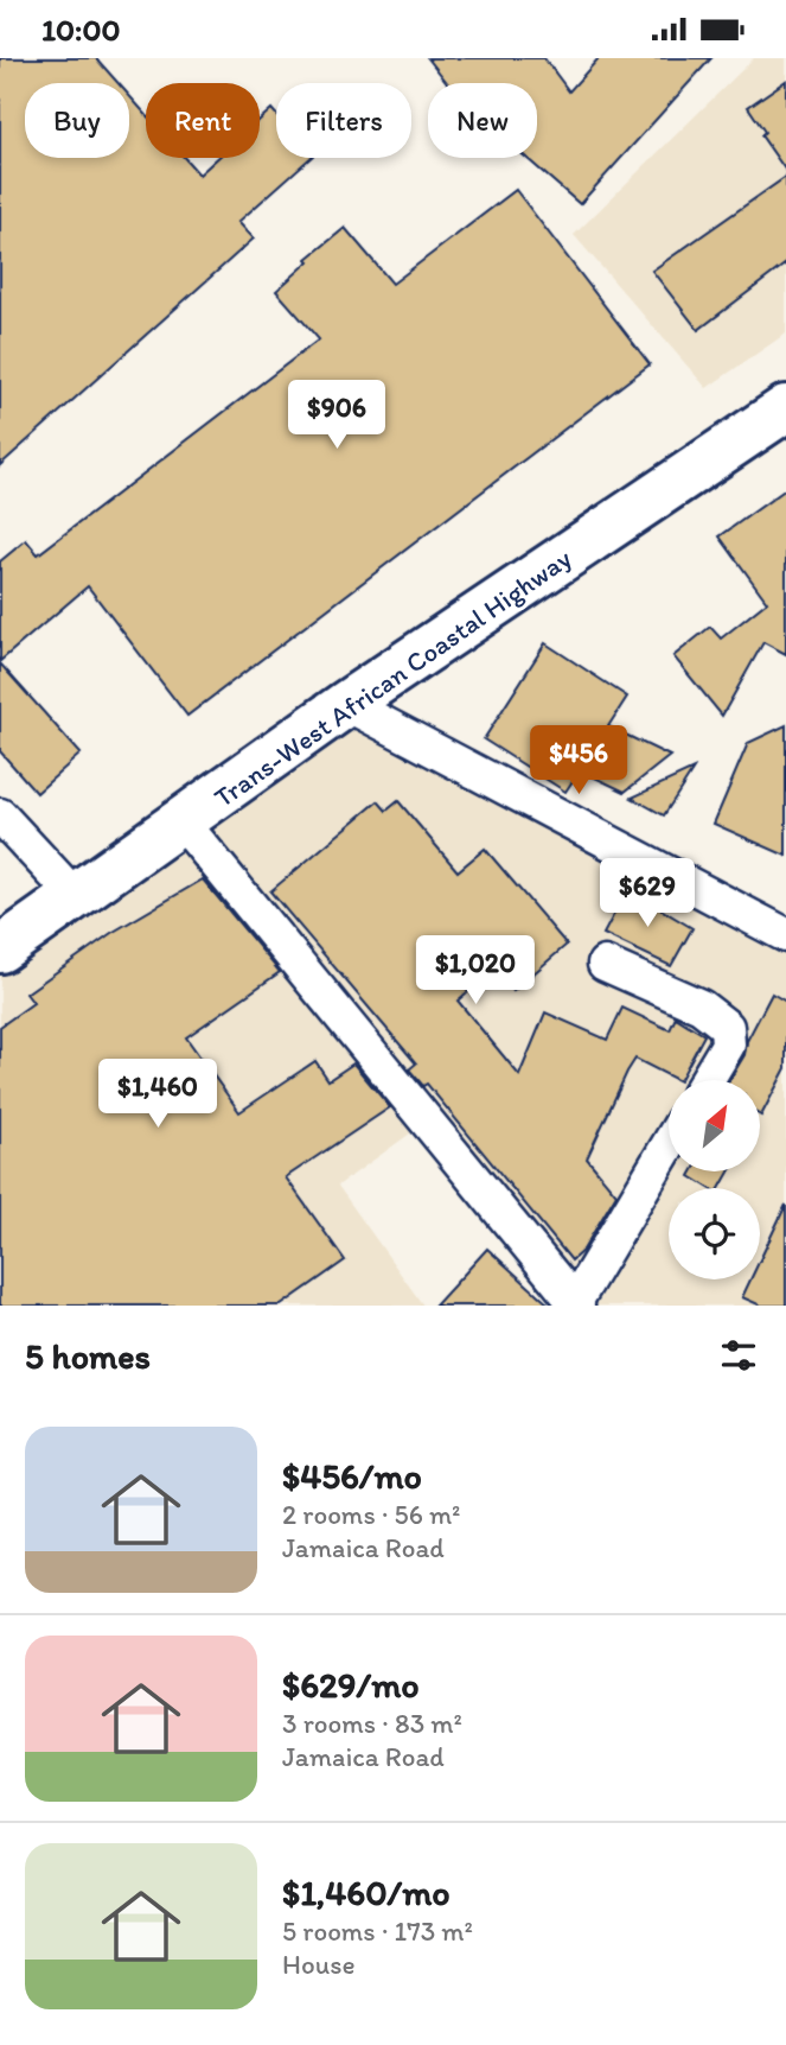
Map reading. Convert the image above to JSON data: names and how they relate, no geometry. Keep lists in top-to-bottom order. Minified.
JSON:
{"streets":{"highway":["Trans-West African Coastal Highway"]},"north":"top right","page":{"status":"10:00","chip":["Buy","Rent","Filters","New"],"price":["$906","$456","$629","$1,020","$1,460"],"heading":"5 homes","list":[{"name":"$456/mo","note":"2 rooms · 56 m² · Jamaica Road"},{"name":"$629/mo","note":"3 rooms · 83 m² · Jamaica Road"},{"name":"$1,460/mo","note":"5 rooms · 173 m² · House"}]}}
